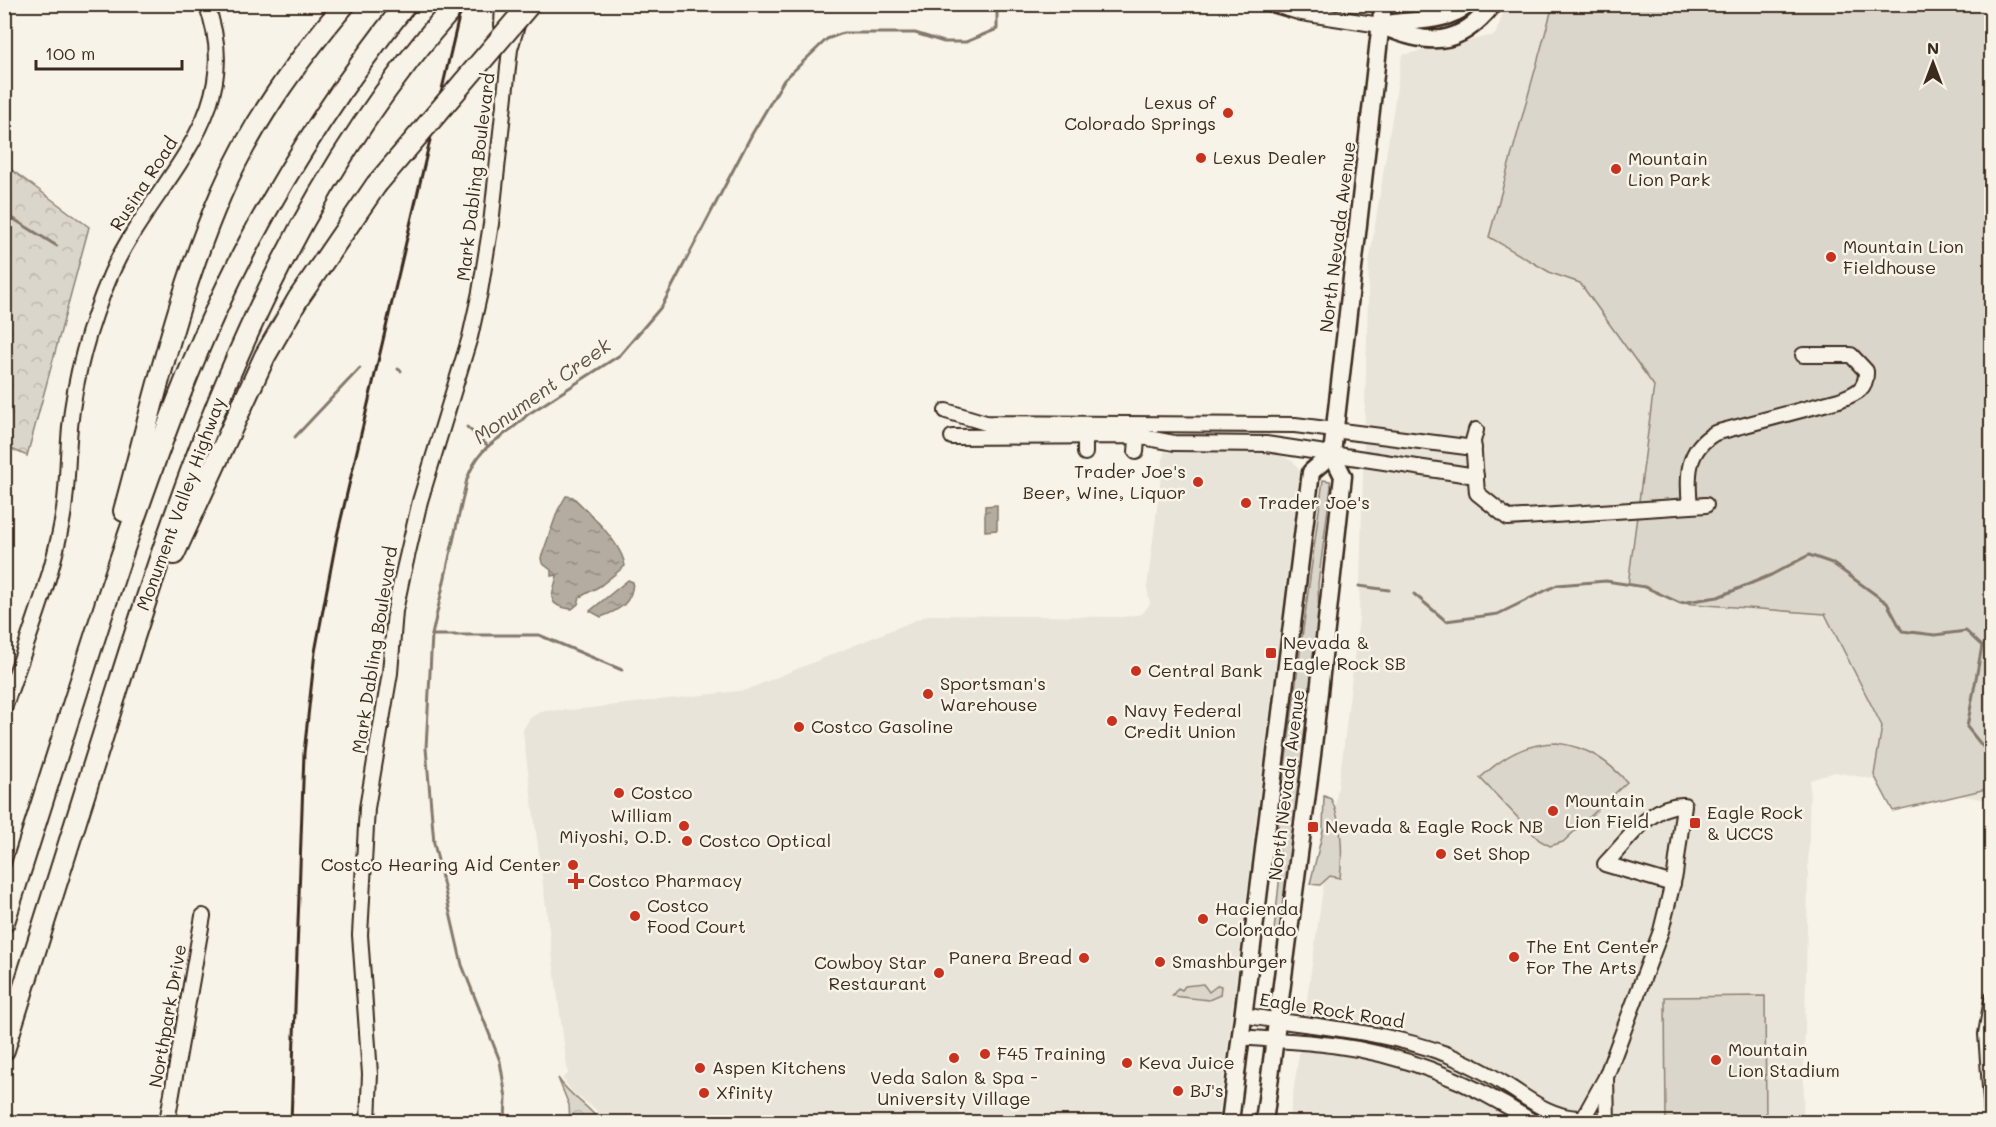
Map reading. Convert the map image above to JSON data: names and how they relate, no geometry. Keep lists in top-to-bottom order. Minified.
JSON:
{"streets":{"highway":["Monument Valley Highway"],"main road":["North Nevada Avenue"],"street":["Mark Dabling Boulevard","Rusina Road","Eagle Rock Road","Northpark Drive"]},"crossings":[["North Nevada Avenue","Eagle Rock Road"]],"water":["Monument Creek"],"places":{"other":["Lexus of Colorado Springs","Lexus Dealer","Mountain Lion Park","Mountain Lion Fieldhouse","Trader Joe's Beer, Wine, Liquor","Trader Joe's","Central Bank","Sportsman's Warehouse","Navy Federal Credit Union","Costco Gasoline","Costco","Mountain Lion Field","William Miyoshi, O.D.","Costco Optical","Set Shop","Costco Hearing Aid Center","Costco Food Court","Hacienda Colorado","The Ent Center For The Arts","Panera Bread","Smashburger","Cowboy Star Restaurant","F45 Training","Veda Salon & Spa - University Village","Mountain Lion Stadium","Keva Juice","Aspen Kitchens","BJ's","Xfinity"],"transit":["Nevada & Eagle Rock SB","Eagle Rock & UCCS","Nevada & Eagle Rock NB"],"health":["Costco Pharmacy"]},"scale_bar":"100 m","north":"top"}
